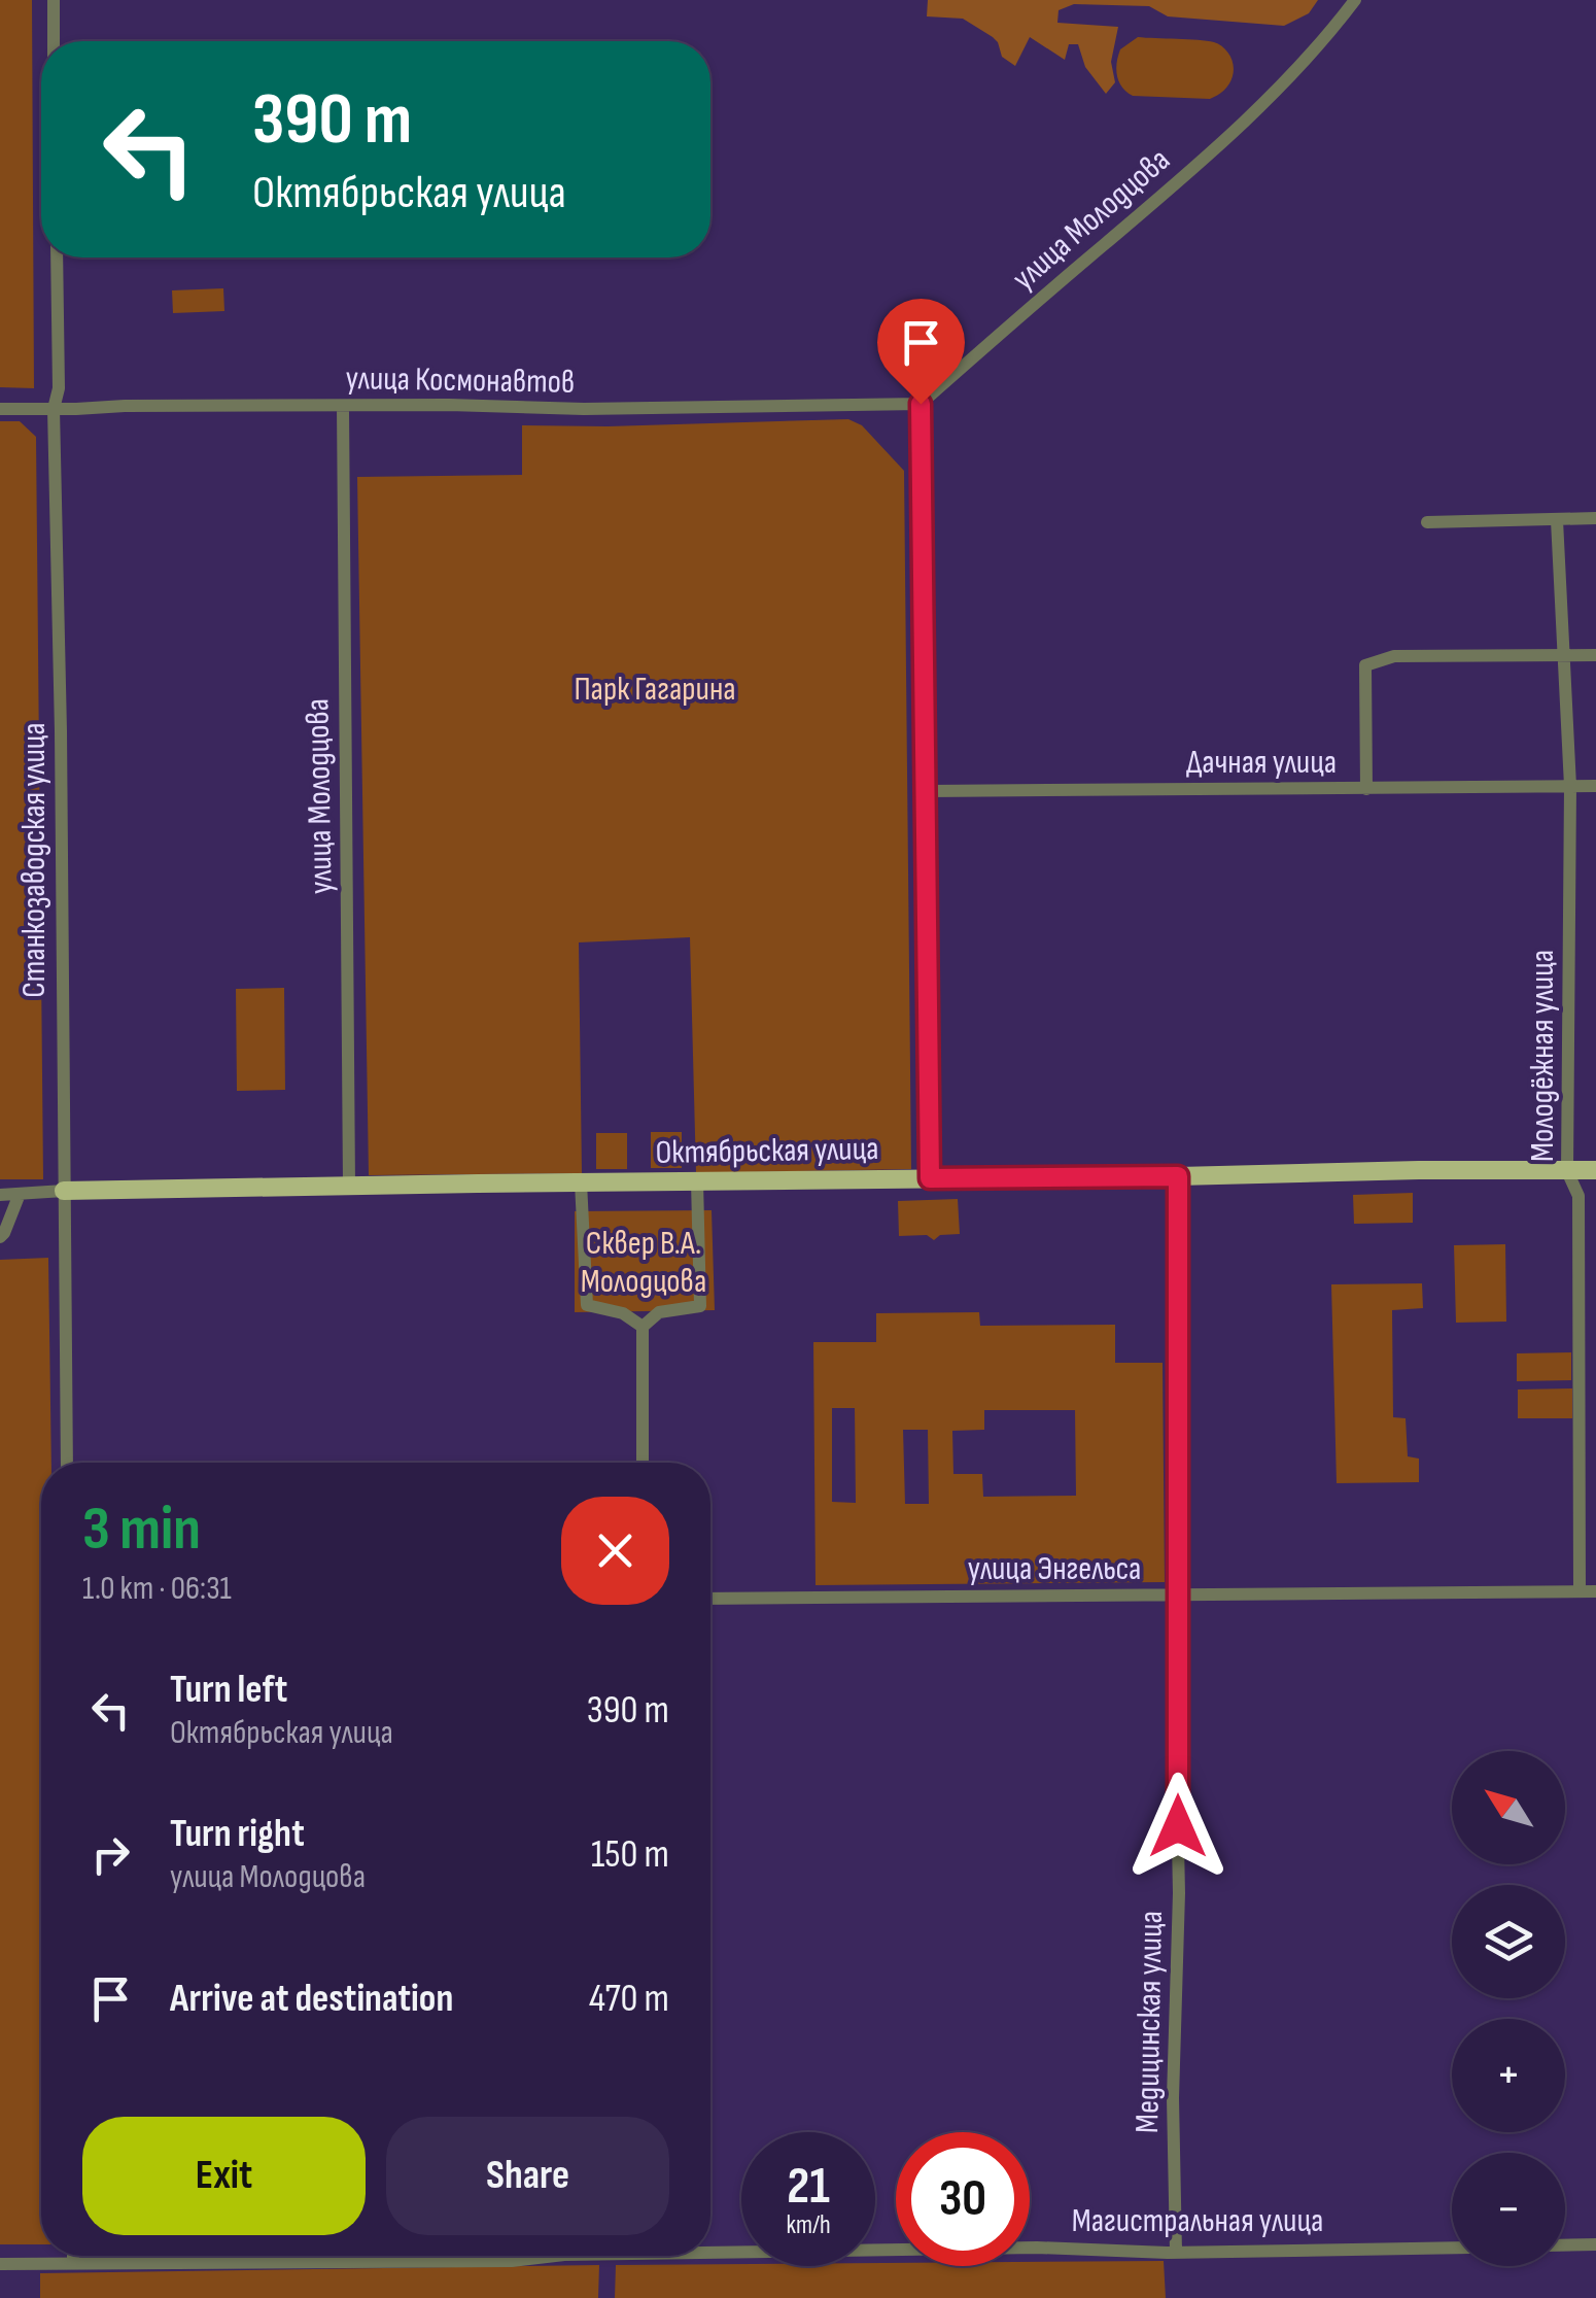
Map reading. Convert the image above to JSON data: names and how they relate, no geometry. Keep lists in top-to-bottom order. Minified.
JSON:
{"streets":{"main road":["Октябрьская улица"],"street":["улица Молодцова","улица Космонавтов","Дачная улица","Станкозаводская улица","Молодёжная улица","улица Энгельса","Медицинская улица","Магистральная улица"]},"crossings":[["улица Молодцова","улица Космонавтов"],["улица Молодцова","Октябрьская улица"],["улица Космонавтов","Станкозаводская улица"],["Дачная улица","Молодёжная улица"],["Станкозаводская улица","Октябрьская улица"],["Молодёжная улица","Октябрьская улица"],["Молодёжная улица","улица Энгельса"],["Октябрьская улица","Медицинская улица"],["улица Энгельса","Медицинская улица"],["Медицинская улица","Магистральная улица"]],"parks":["Парк Гагарина","Сквер В.А. Молодцова"],"north":"top left","page":{"turn":["390 m","Октябрьская улица"],"heading":["3 min","1.0 km · 06:31"],"list":[{"name":"Turn left","note":"Октябрьская улица","value":"390 m"},{"name":"Turn right","note":"улица Молодцова","value":"150 m"},{"name":"Arrive at destination","value":"470 m"}],"map_buttons":["+","−"],"buttons":["Exit","Share"],"speed":"21 km/h","limit":"30"}}
